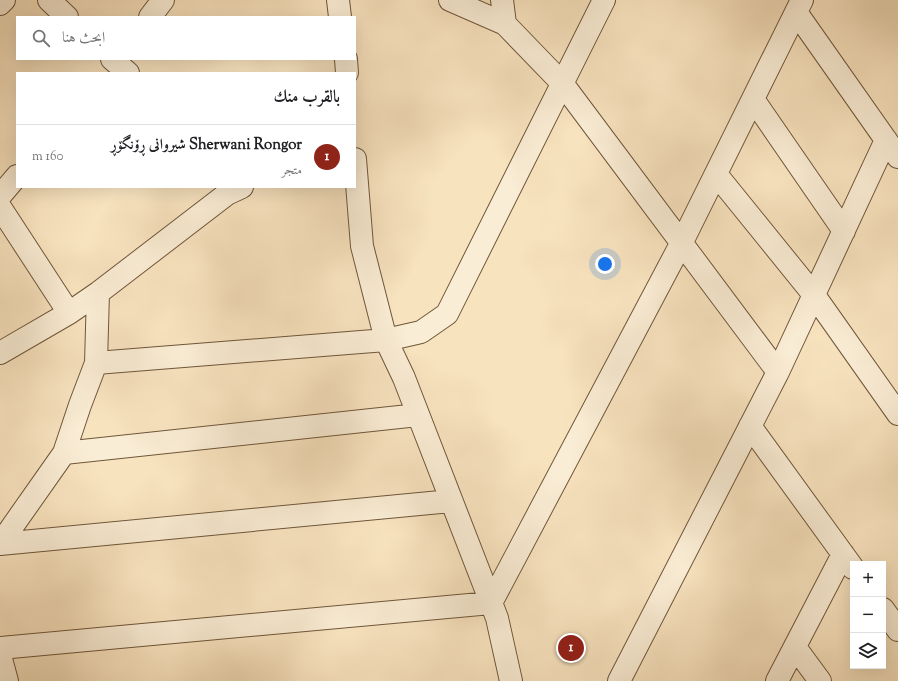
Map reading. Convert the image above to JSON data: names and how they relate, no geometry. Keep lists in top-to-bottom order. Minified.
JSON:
{"page":{"search":"ابحث هنا","heading":"بالقرب منك","list":[{"mark":"1","name":"Sherwani Rongor شیروانی ڕۆنگۆڕ","note":"متجر","value":"160 m"}],"map_buttons":["+","−"],"pins":"1"}}
